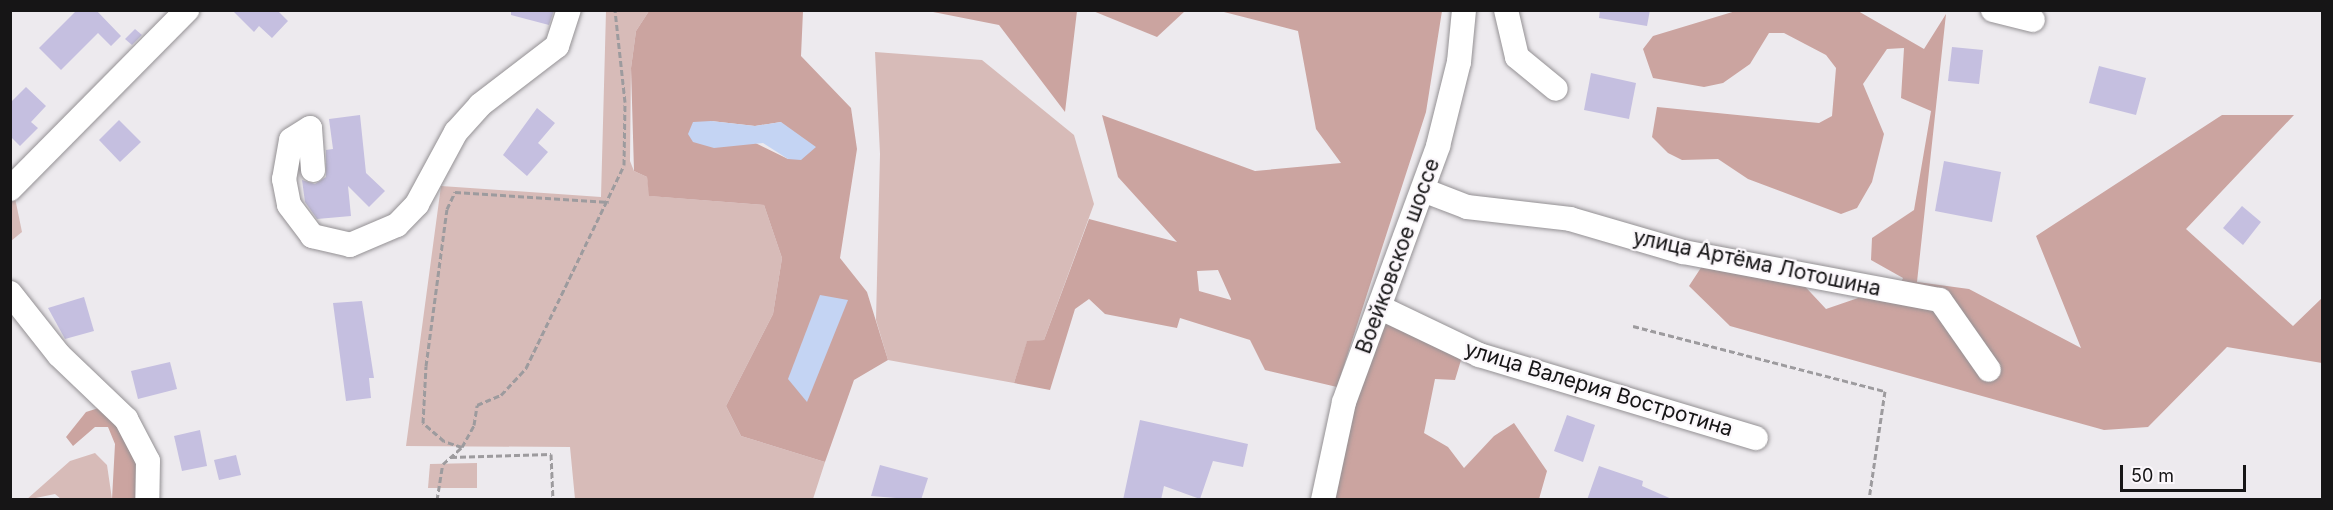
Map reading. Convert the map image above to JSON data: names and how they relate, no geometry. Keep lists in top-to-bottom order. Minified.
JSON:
{"streets":{"street":["Воейковское шоссе","улица Артёма Лотошина","улица Валерия Востротина"]},"crossings":[["Воейковское шоссе","улица Артёма Лотошина"],["Воейковское шоссе","улица Валерия Востротина"]],"scale_bar":"50 m"}
